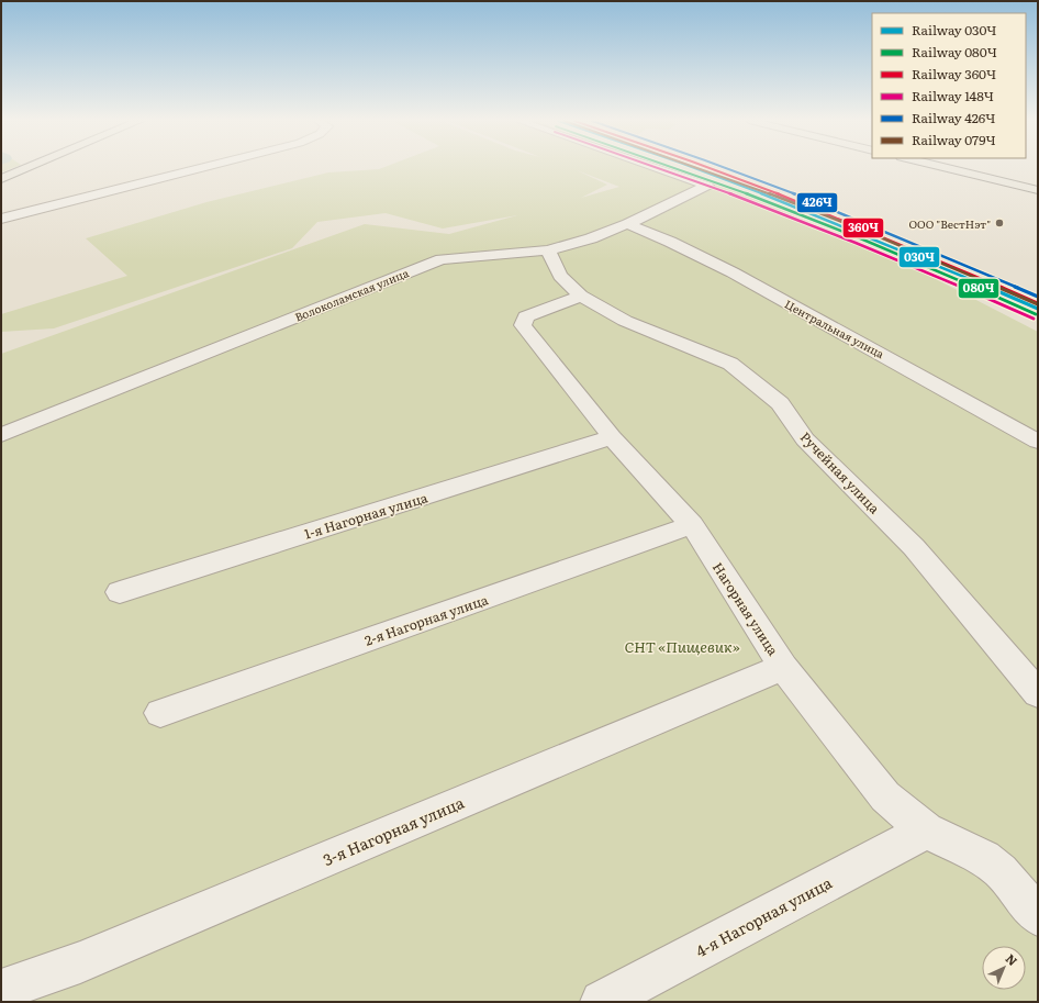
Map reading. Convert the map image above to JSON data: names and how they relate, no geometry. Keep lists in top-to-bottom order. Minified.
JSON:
{"streets":{"street":["Волоколамская улица","Центральная улица","Ручейная улица","1-я Нагорная улица","Нагорная улица","2-я Нагорная улица","3-я Нагорная улица","4-я Нагорная улица"]},"crossings":[["Волоколамская улица","Центральная улица"],["Волоколамская улица","Ручейная улица"],["Ручейная улица","Нагорная улица"],["1-я Нагорная улица","Нагорная улица"],["Нагорная улица","2-я Нагорная улица"],["Нагорная улица","3-я Нагорная улица"],["Нагорная улица","4-я Нагорная улица"]],"parks":["СНТ «Пищевик»"],"places":["ООО \"ВестНэт\""],"lines":["rail line 030Ч","rail line 080Ч","rail line 360Ч","rail line 148Ч","rail line 426Ч","rail line 079Ч"],"legend":["Railway 030Ч","Railway 080Ч","Railway 360Ч","Railway 148Ч","Railway 426Ч","Railway 079Ч"],"north":"top right"}
